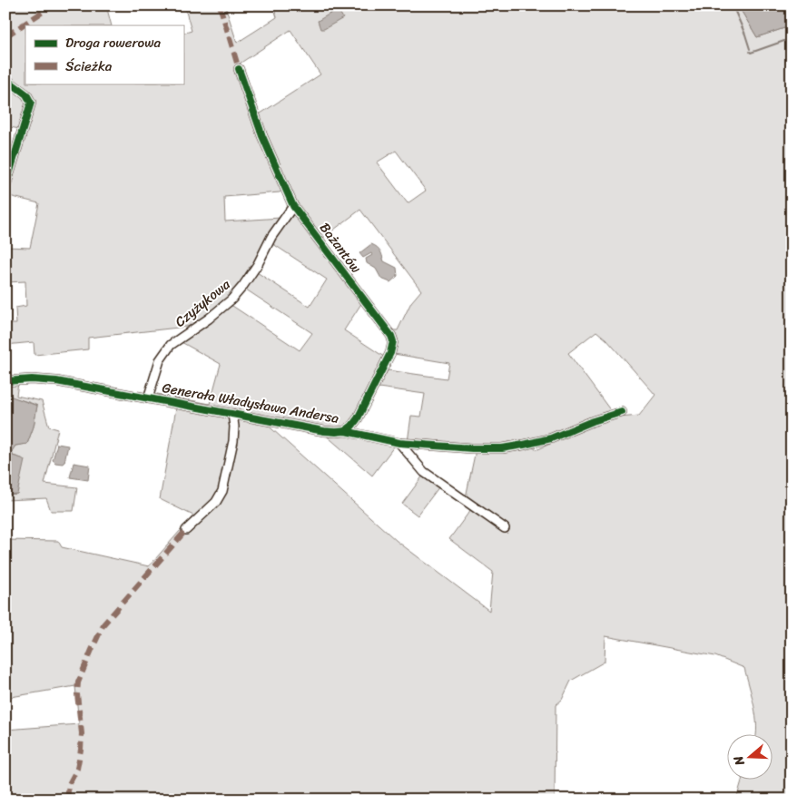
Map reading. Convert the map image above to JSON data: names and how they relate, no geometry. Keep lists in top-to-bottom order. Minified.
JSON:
{"streets":{"street":["Bażantów","Czyżykowa","Generała Władysława Andersa"]},"crossings":[["Bażantów","Czyżykowa"],["Bażantów","Generała Władysława Andersa"],["Czyżykowa","Generała Władysława Andersa"]],"legend":["Droga rowerowa","Ścieżka"],"north":"left"}
